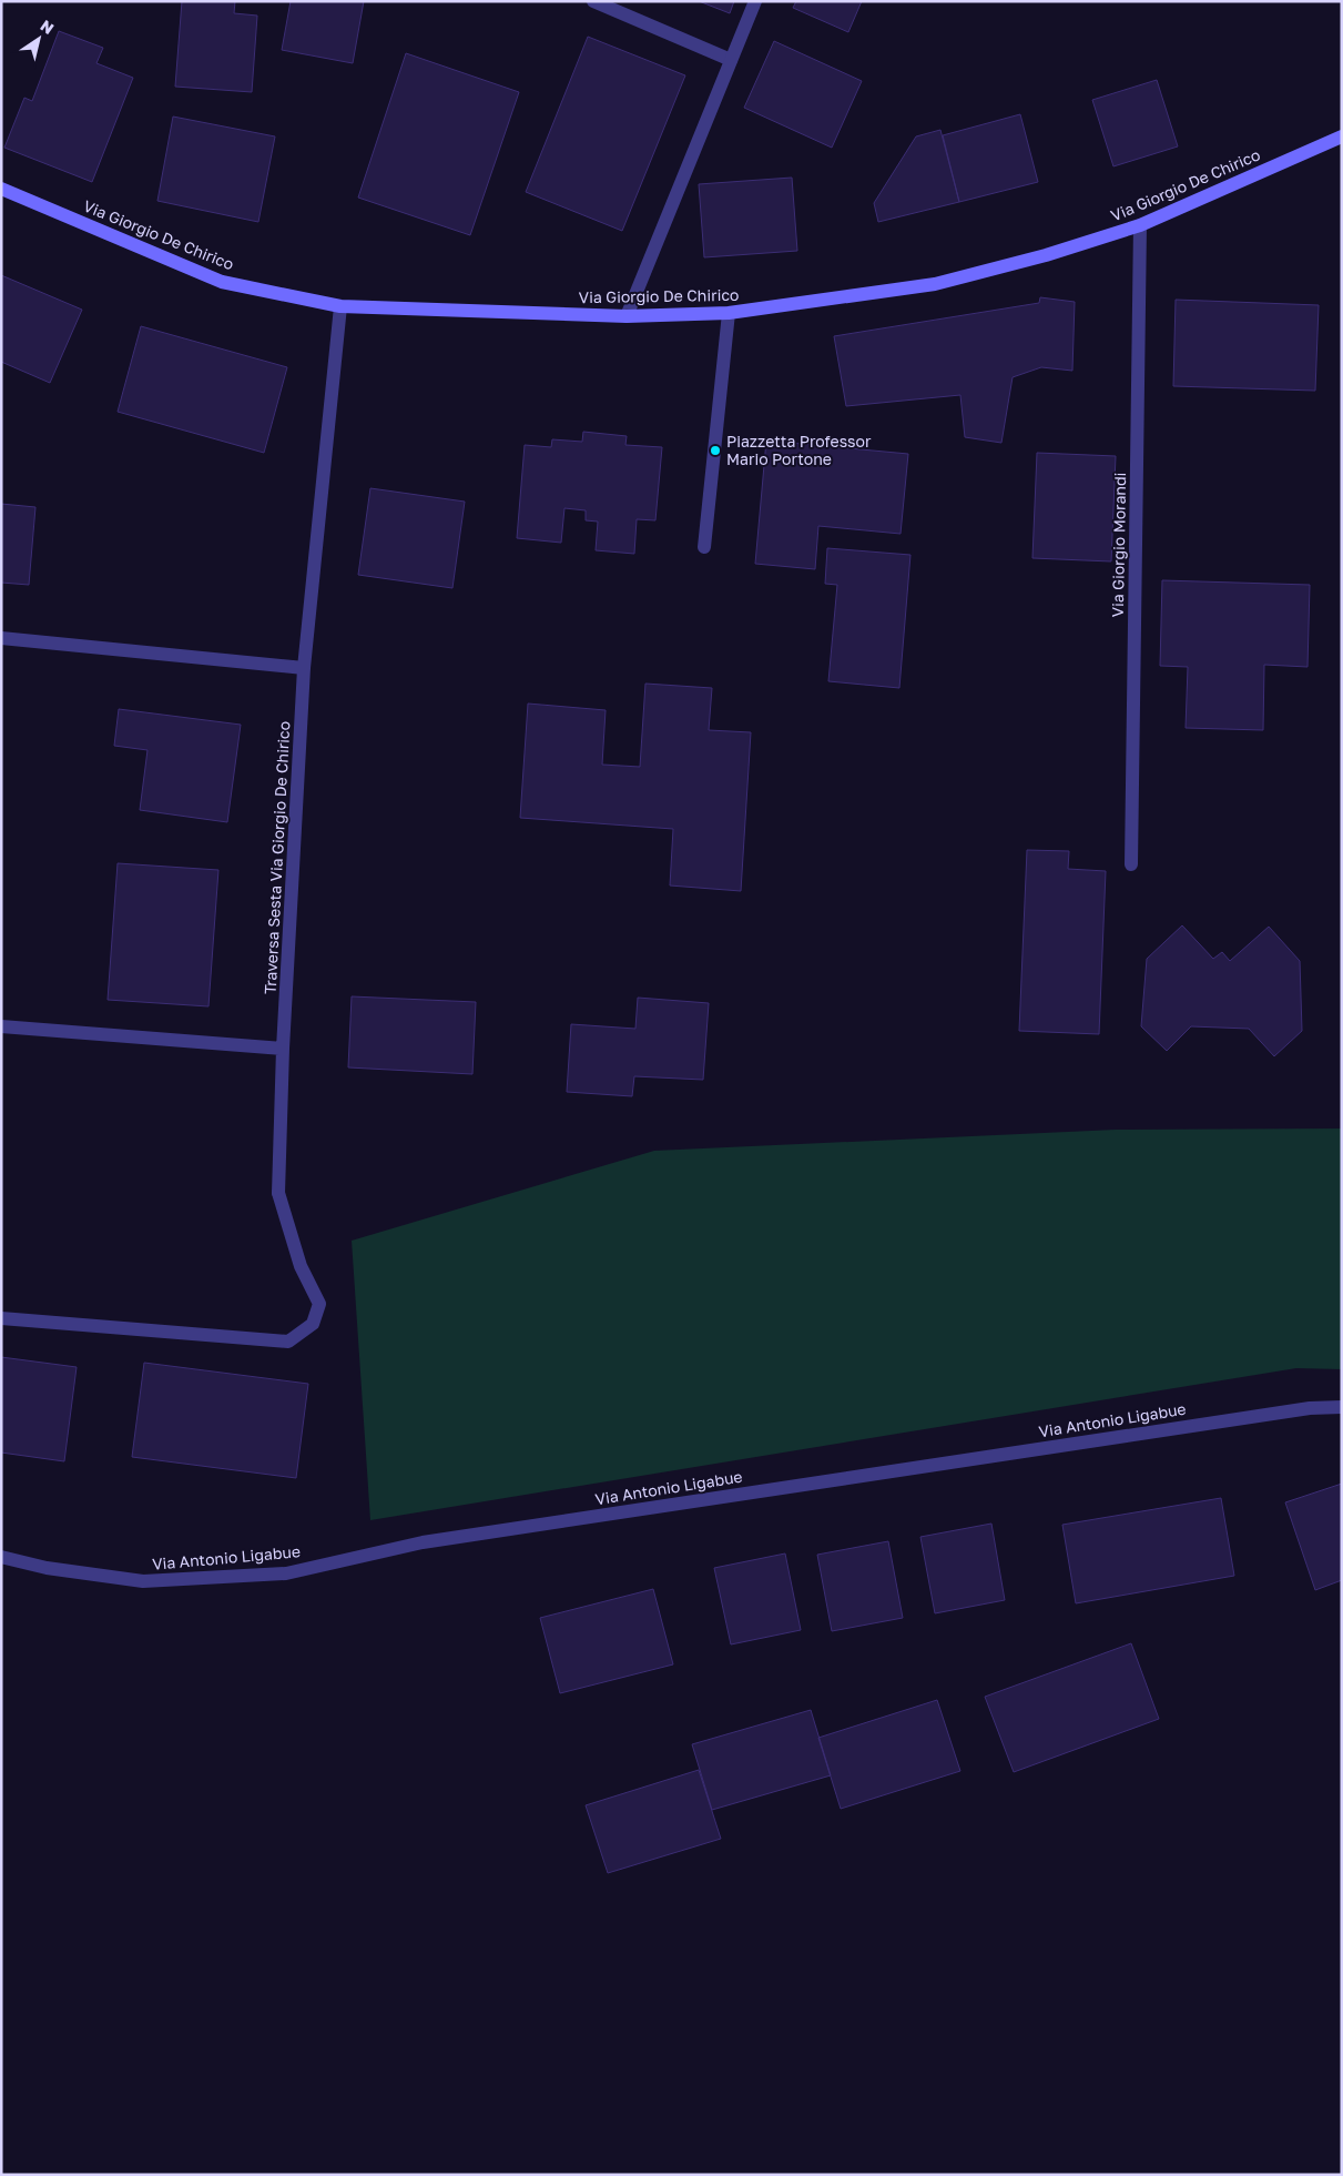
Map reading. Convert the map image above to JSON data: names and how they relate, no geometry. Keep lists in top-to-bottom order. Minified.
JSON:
{"streets":{"main road":["Via Giorgio De Chirico"],"street":["Via Giorgio Morandi","Traversa Sesta Via Giorgio De Chirico","Via Antonio Ligabue"]},"crossings":[["Via Giorgio De Chirico","Via Giorgio Morandi"],["Via Giorgio De Chirico","Traversa Sesta Via Giorgio De Chirico"]],"places":["Piazzetta Professor Mario Portone"],"north":"top right"}
